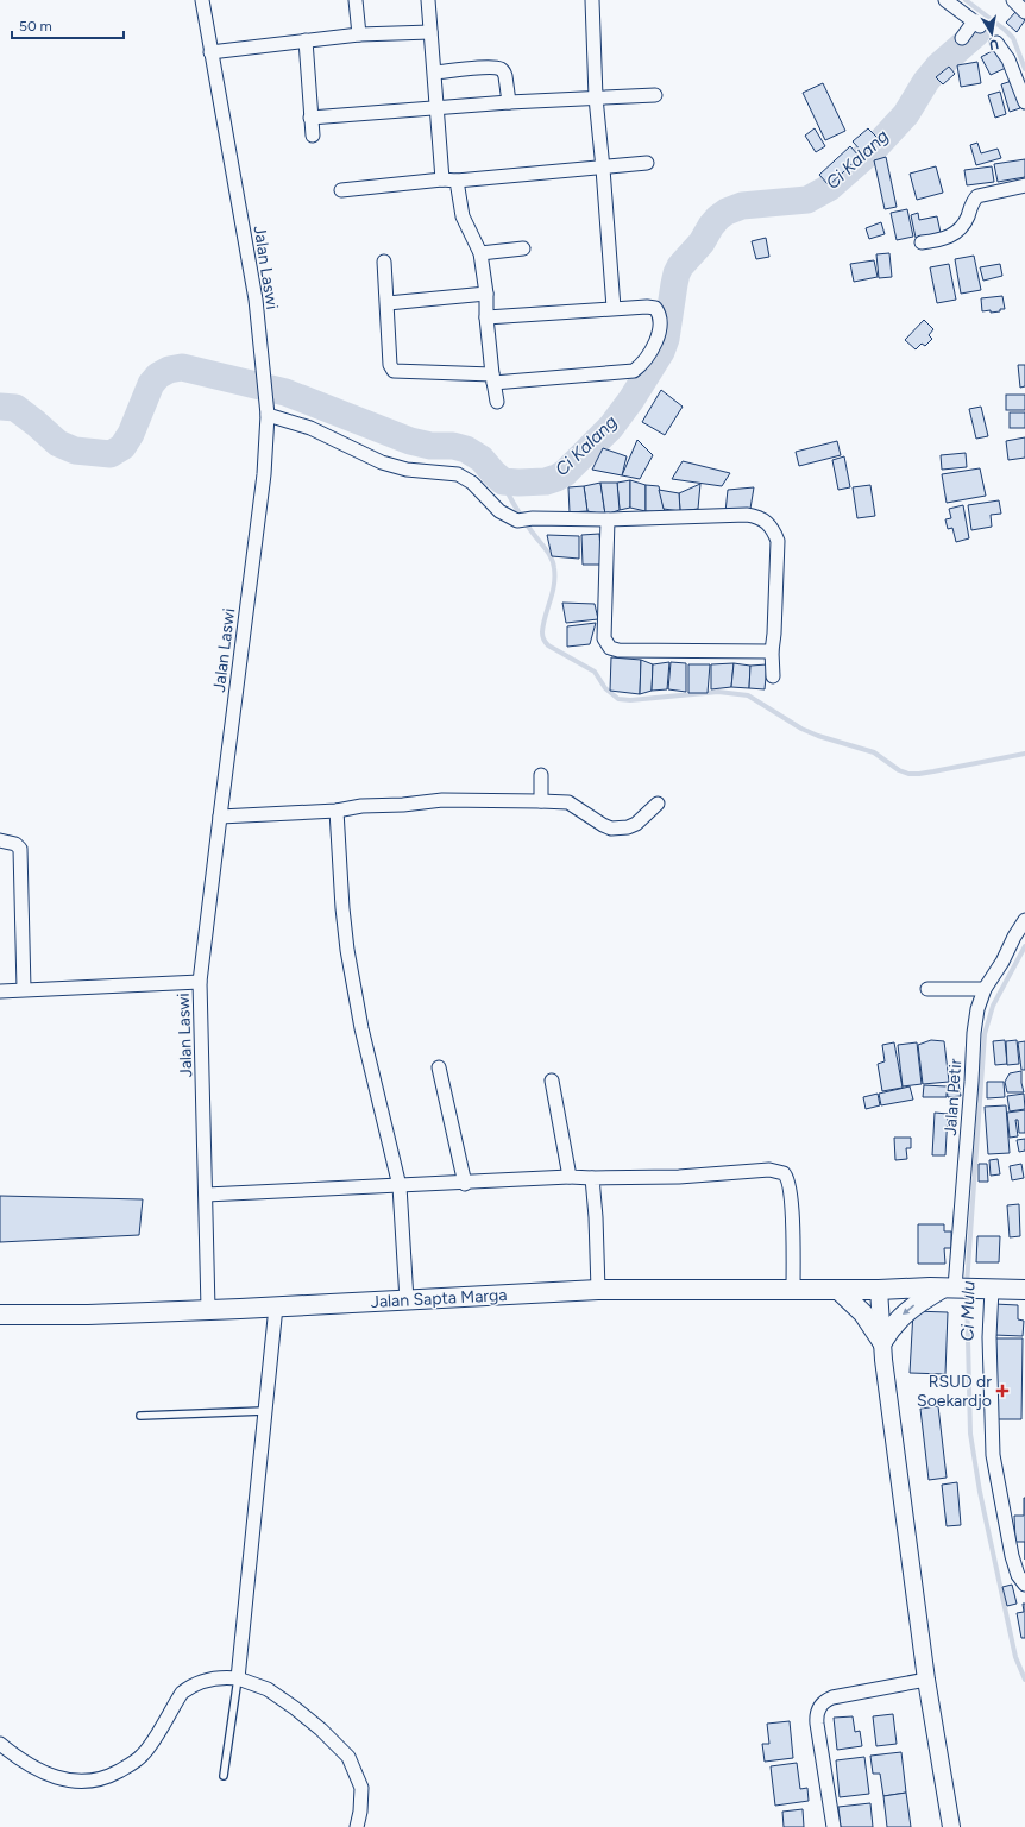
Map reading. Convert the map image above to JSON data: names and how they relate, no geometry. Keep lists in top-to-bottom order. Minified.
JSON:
{"streets":{"main road":["Jalan Sapta Marga"],"street":["Jalan Laswi","Jalan Petir"]},"crossings":[["Jalan Laswi","Jalan Sapta Marga"],["Jalan Petir","Jalan Sapta Marga"]],"water":["Ci Kalang","Ci Mulu"],"places":{"health":["RSUD dr Soekardjo"]},"scale_bar":"50 m","north":"bottom"}
